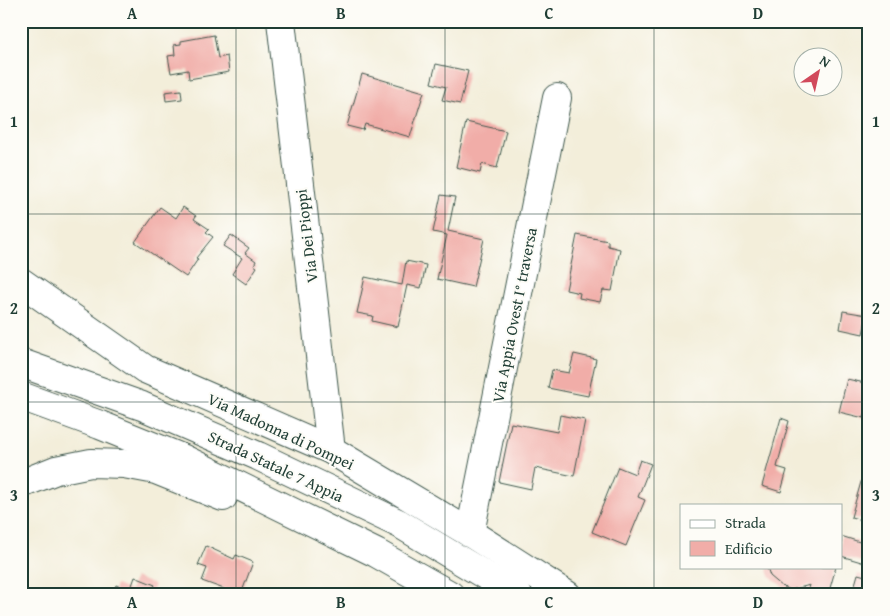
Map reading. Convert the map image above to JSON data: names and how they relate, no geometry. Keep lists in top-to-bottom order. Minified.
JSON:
{"streets":{"main road":["Via Dei Pioppi","Via Appia Ovest I° traversa","Via Madonna di Pompei","Strada Statale 7 Appia"]},"crossings":[["Via Dei Pioppi","Via Madonna di Pompei"],["Via Appia Ovest I° traversa","Via Madonna di Pompei"]],"legend":["Strada","Edificio"],"north":"top right","grid":{"columns":["A","B","C","D"],"rows":["1","2","3"]}}
